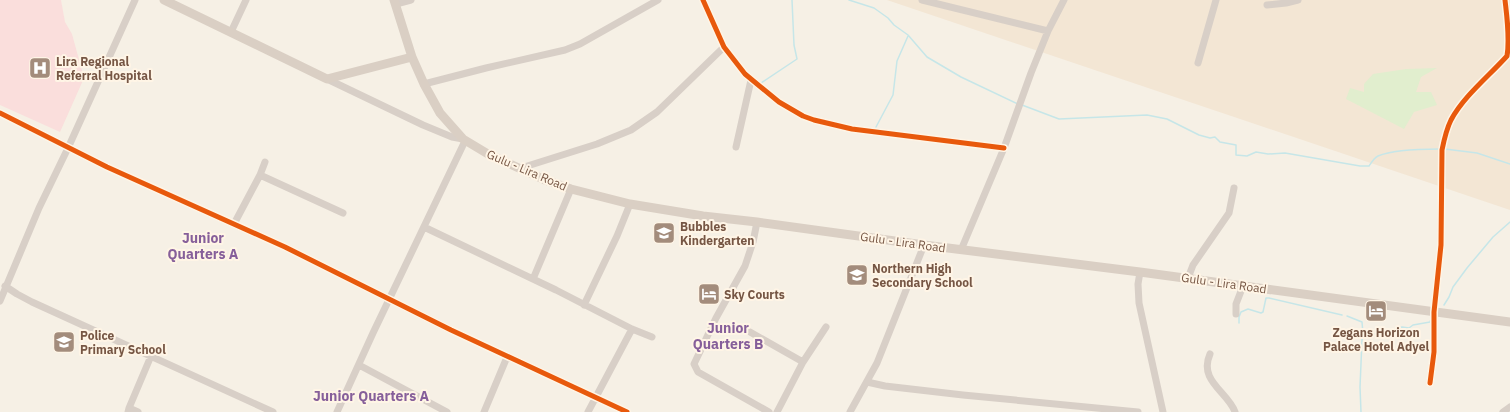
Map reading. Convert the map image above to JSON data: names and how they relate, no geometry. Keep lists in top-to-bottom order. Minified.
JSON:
{"streets":{"main road":["Gulu - Lira Road"]},"districts":["Junior Quarters A","Junior Quarters B","Junior Quarters A"],"places":{"hospital":["Lira Regional Referral Hospital"],"school or university":["Bubbles Kindergarten","Northern High Secondary School","Police Primary School"],"hotel":["Sky Courts","Zegans Horizon Palace Hotel Adyel"]}}
